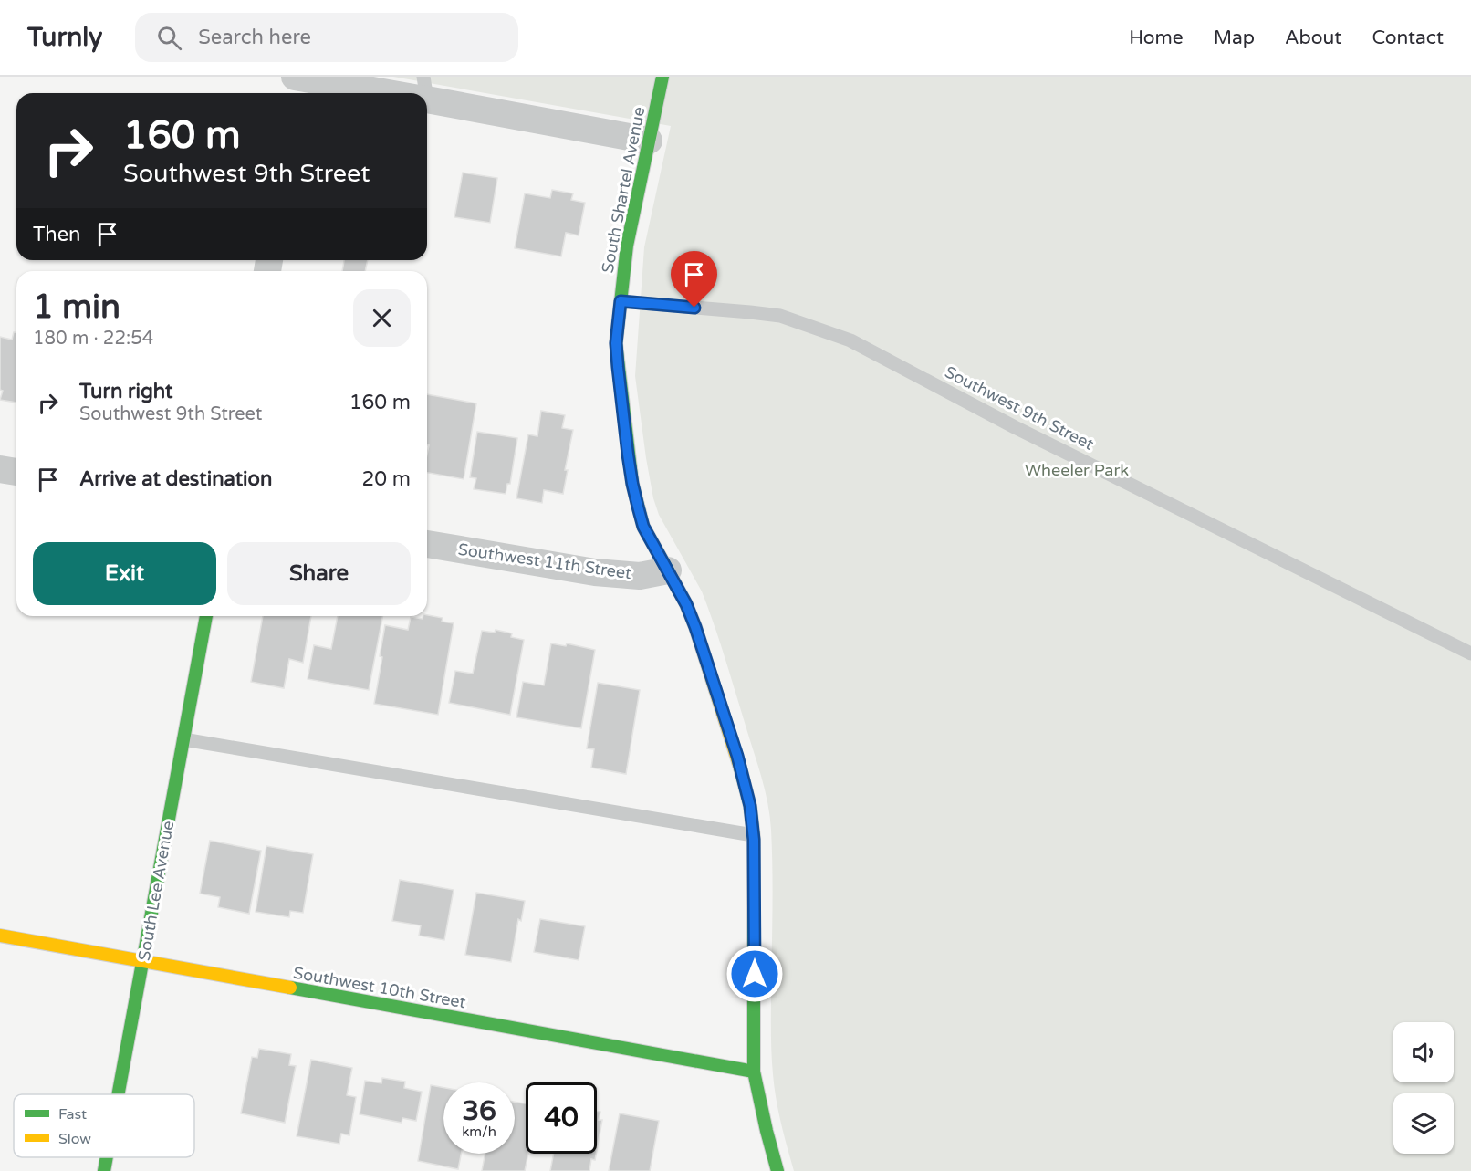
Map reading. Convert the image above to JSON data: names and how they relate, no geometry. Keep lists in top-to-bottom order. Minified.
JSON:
{"streets":{"street":["South Shartel Avenue","Southwest 11th Street","South Lee Avenue","Southwest 10th Street"],"lane":["Southwest 9th Street"]},"crossings":[["South Shartel Avenue","Southwest 9th Street"],["South Shartel Avenue","Southwest 11th Street"],["South Shartel Avenue","Southwest 10th Street"],["South Lee Avenue","Southwest 10th Street"]],"parks":["Wheeler Park"],"legend":["Fast","Slow"],"page":{"header":"Turnly","search":"Search here","nav":["Home","Map","About","Contact"],"turn":["160 m","Southwest 9th Street"],"then":"Then","heading":["1 min","180 m · 22:54"],"list":[{"name":"Turn right","note":"Southwest 9th Street","value":"160 m"},{"name":"Arrive at destination","value":"20 m"}],"buttons":["Exit","Share"],"speed":"36 km/h","limit":"40"}}
